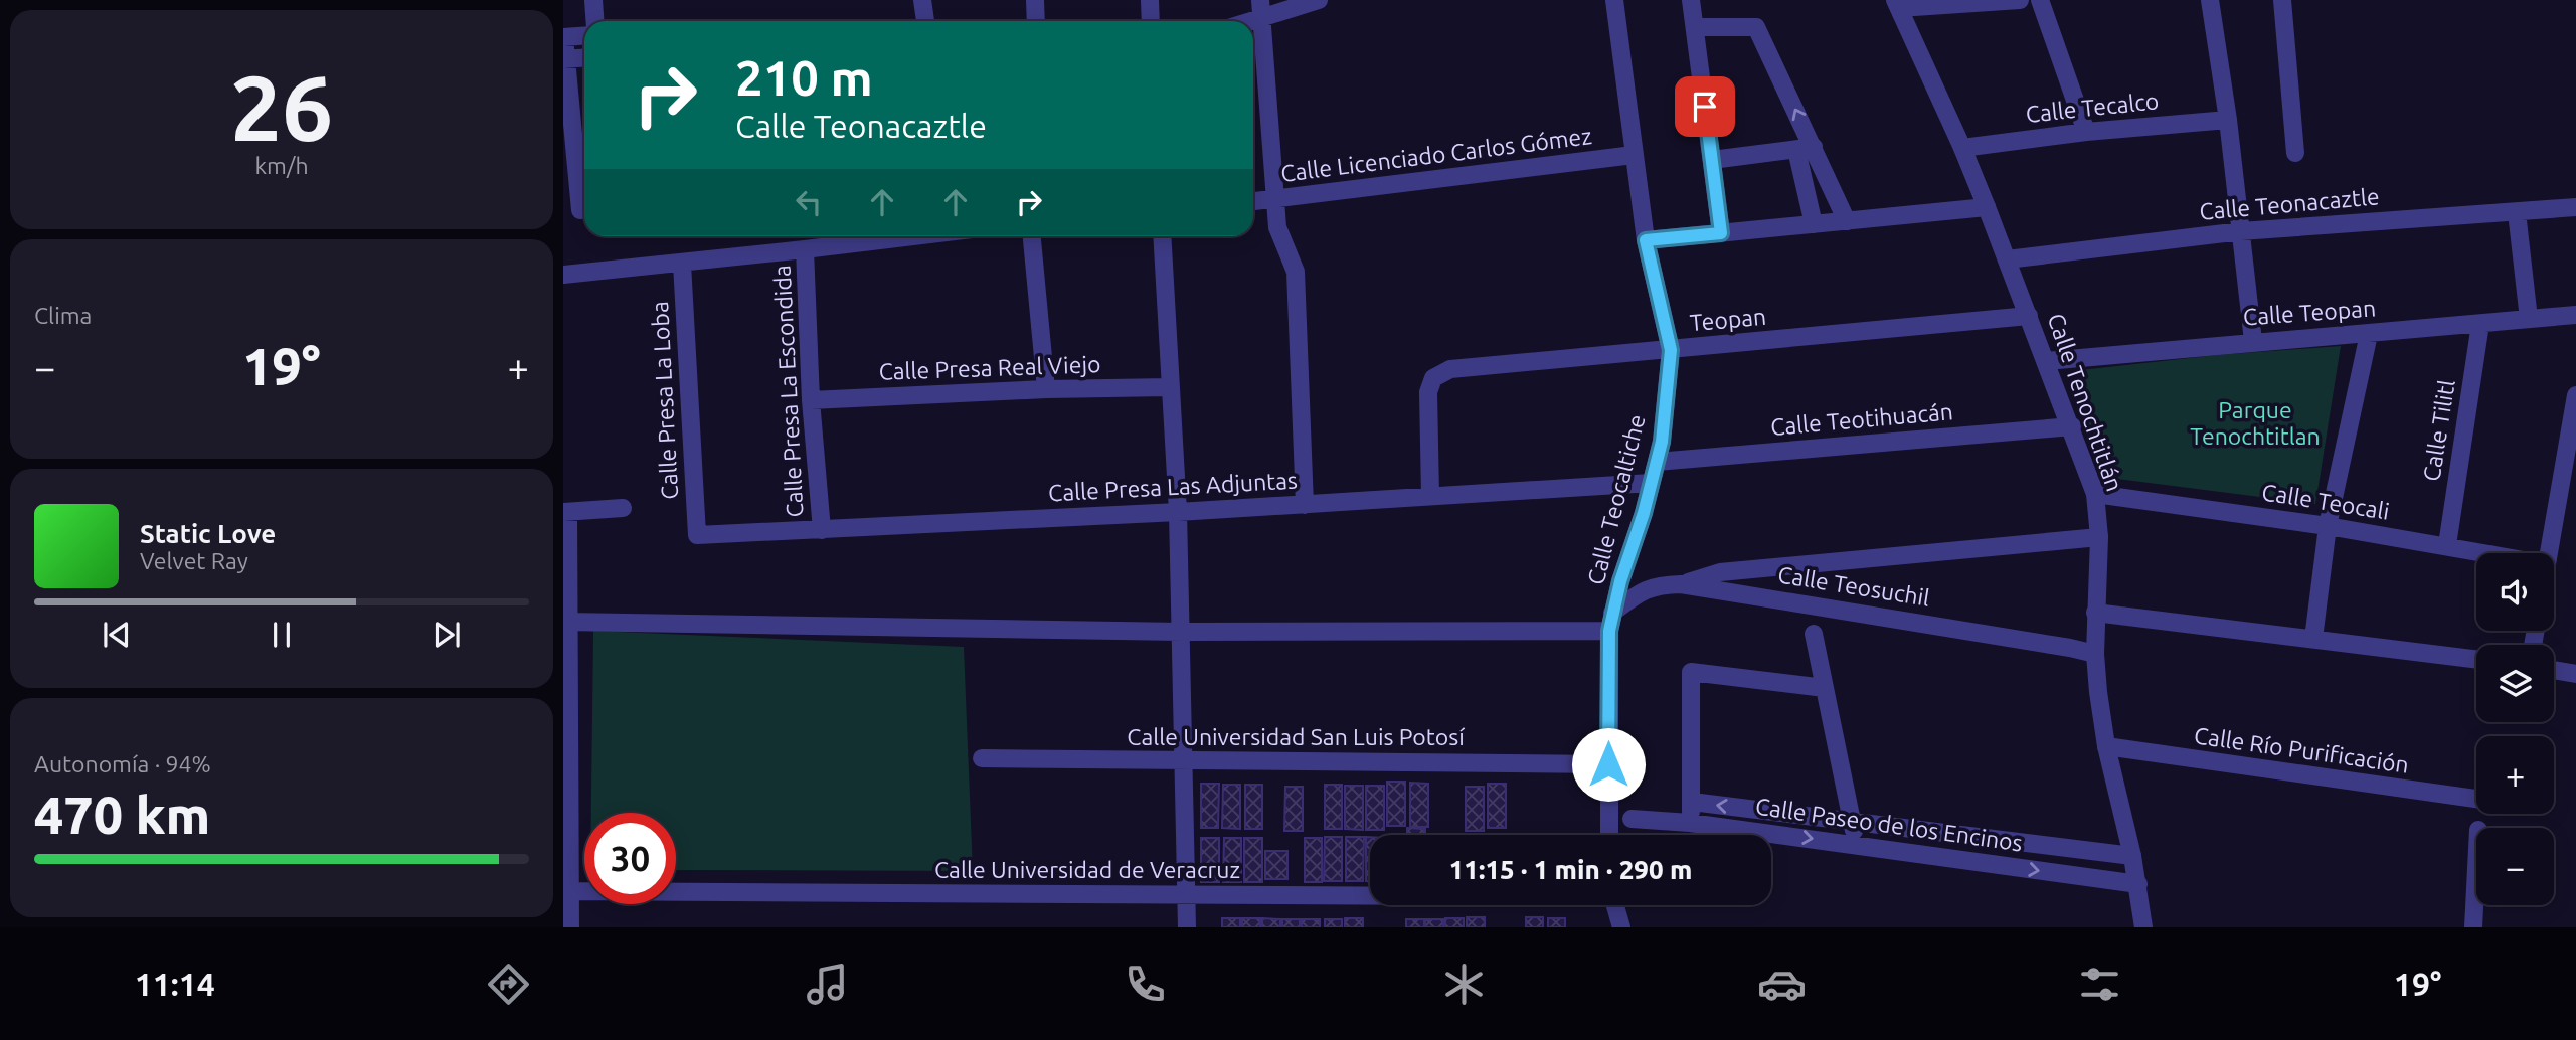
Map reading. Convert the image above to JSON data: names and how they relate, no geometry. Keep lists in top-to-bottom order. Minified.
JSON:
{"streets":{"street":["Calle Tecalco","Calle Licenciado Carlos Gómez","Calle Teonacaztle","Calle Teopan","Teopan","Calle Presa Real Viejo","Calle Presa La Escondida","Calle Presa La Loba","Calle Tenochtitlán","Calle Teotihuacán","Calle Tilitl","Calle Presa Las Adjuntas","Calle Teocaltiche","Calle Teocali","Calle Teosuchil","Calle Universidad San Luis Potosí","Calle Río Purificación","Calle Paseo de los Encinos","Calle Universidad de Veracruz"]},"crossings":[["Calle Tecalco","Calle Tenochtitlán"],["Calle Licenciado Carlos Gómez","Calle Teocaltiche"],["Calle Teonacaztle","Calle Tenochtitlán"],["Calle Teopan","Calle Tenochtitlán"],["Calle Teopan","Calle Tilitl"],["Teopan","Calle Tenochtitlán"],["Teopan","Calle Presa Las Adjuntas"],["Teopan","Calle Teocaltiche"],["Calle Presa Real Viejo","Calle Presa La Escondida"],["Calle Presa La Escondida","Calle Presa Las Adjuntas"],["Calle Presa La Loba","Calle Presa Las Adjuntas"],["Calle Tenochtitlán","Calle Teotihuacán"],["Calle Tenochtitlán","Calle Teocali"],["Calle Tenochtitlán","Calle Teosuchil"],["Calle Tenochtitlán","Calle Río Purificación"],["Calle Tenochtitlán","Calle Paseo de los Encinos"],["Calle Teotihuacán","Calle Teocaltiche"],["Calle Tilitl","Calle Teocali"],["Calle Presa Las Adjuntas","Calle Teocaltiche"],["Calle Teocaltiche","Calle Teosuchil"],["Calle Teocaltiche","Calle Universidad San Luis Potosí"]],"parks":["Parque Tenochtitlan"],"page":{"tile":[["26","km/h"],"Clima",["Autonomía · 94%","470 km"]],"turn":["210 m","Calle Teonacaztle"],"heat":["−","19°","+"],"song":["Static Love","Velvet Ray"],"map_buttons":["+","−"],"limit":"30","trip":"11:15 · 1 min · 290 m","tabs":["11:14","19°"]}}
